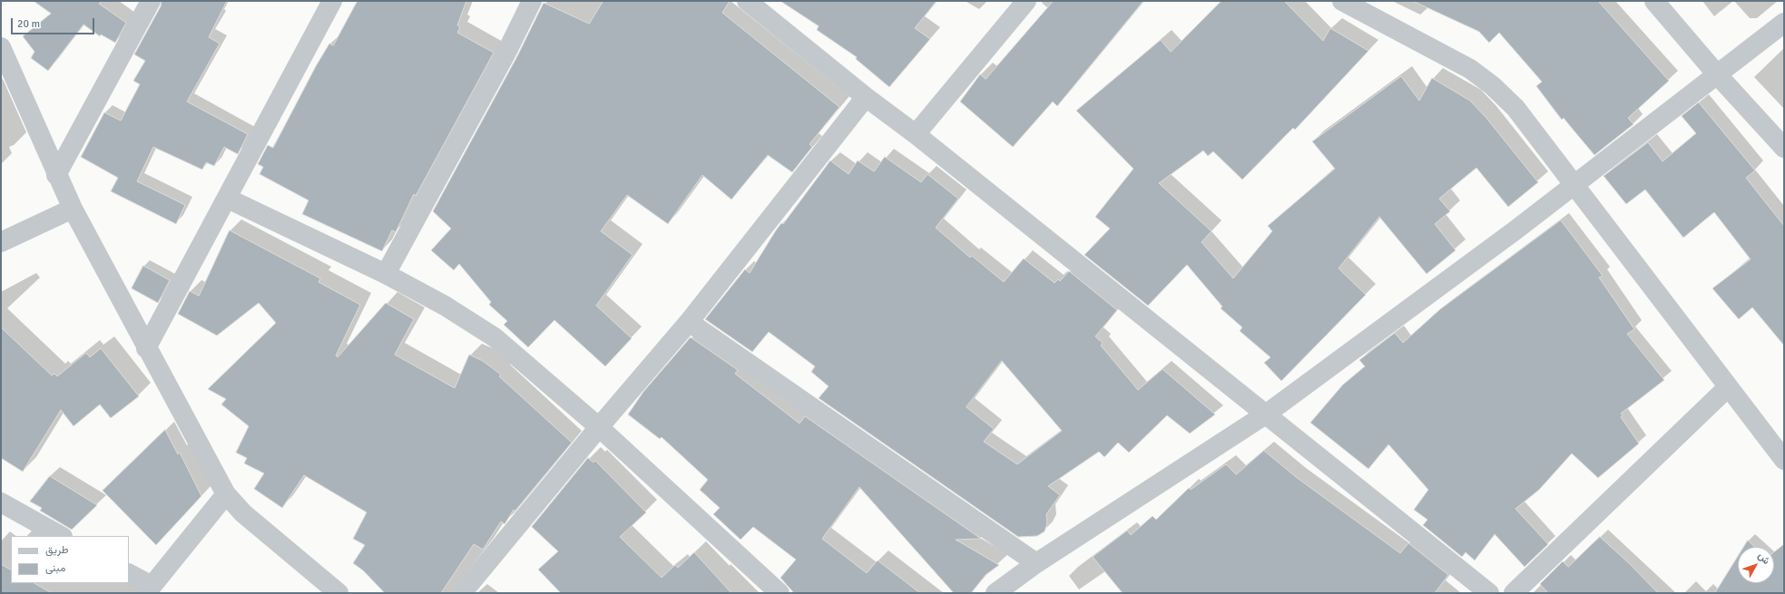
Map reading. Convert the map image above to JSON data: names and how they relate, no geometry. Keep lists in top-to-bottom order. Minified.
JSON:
{"legend":["طريق","مبنى"],"scale_bar":"20 m","north":"top right"}
